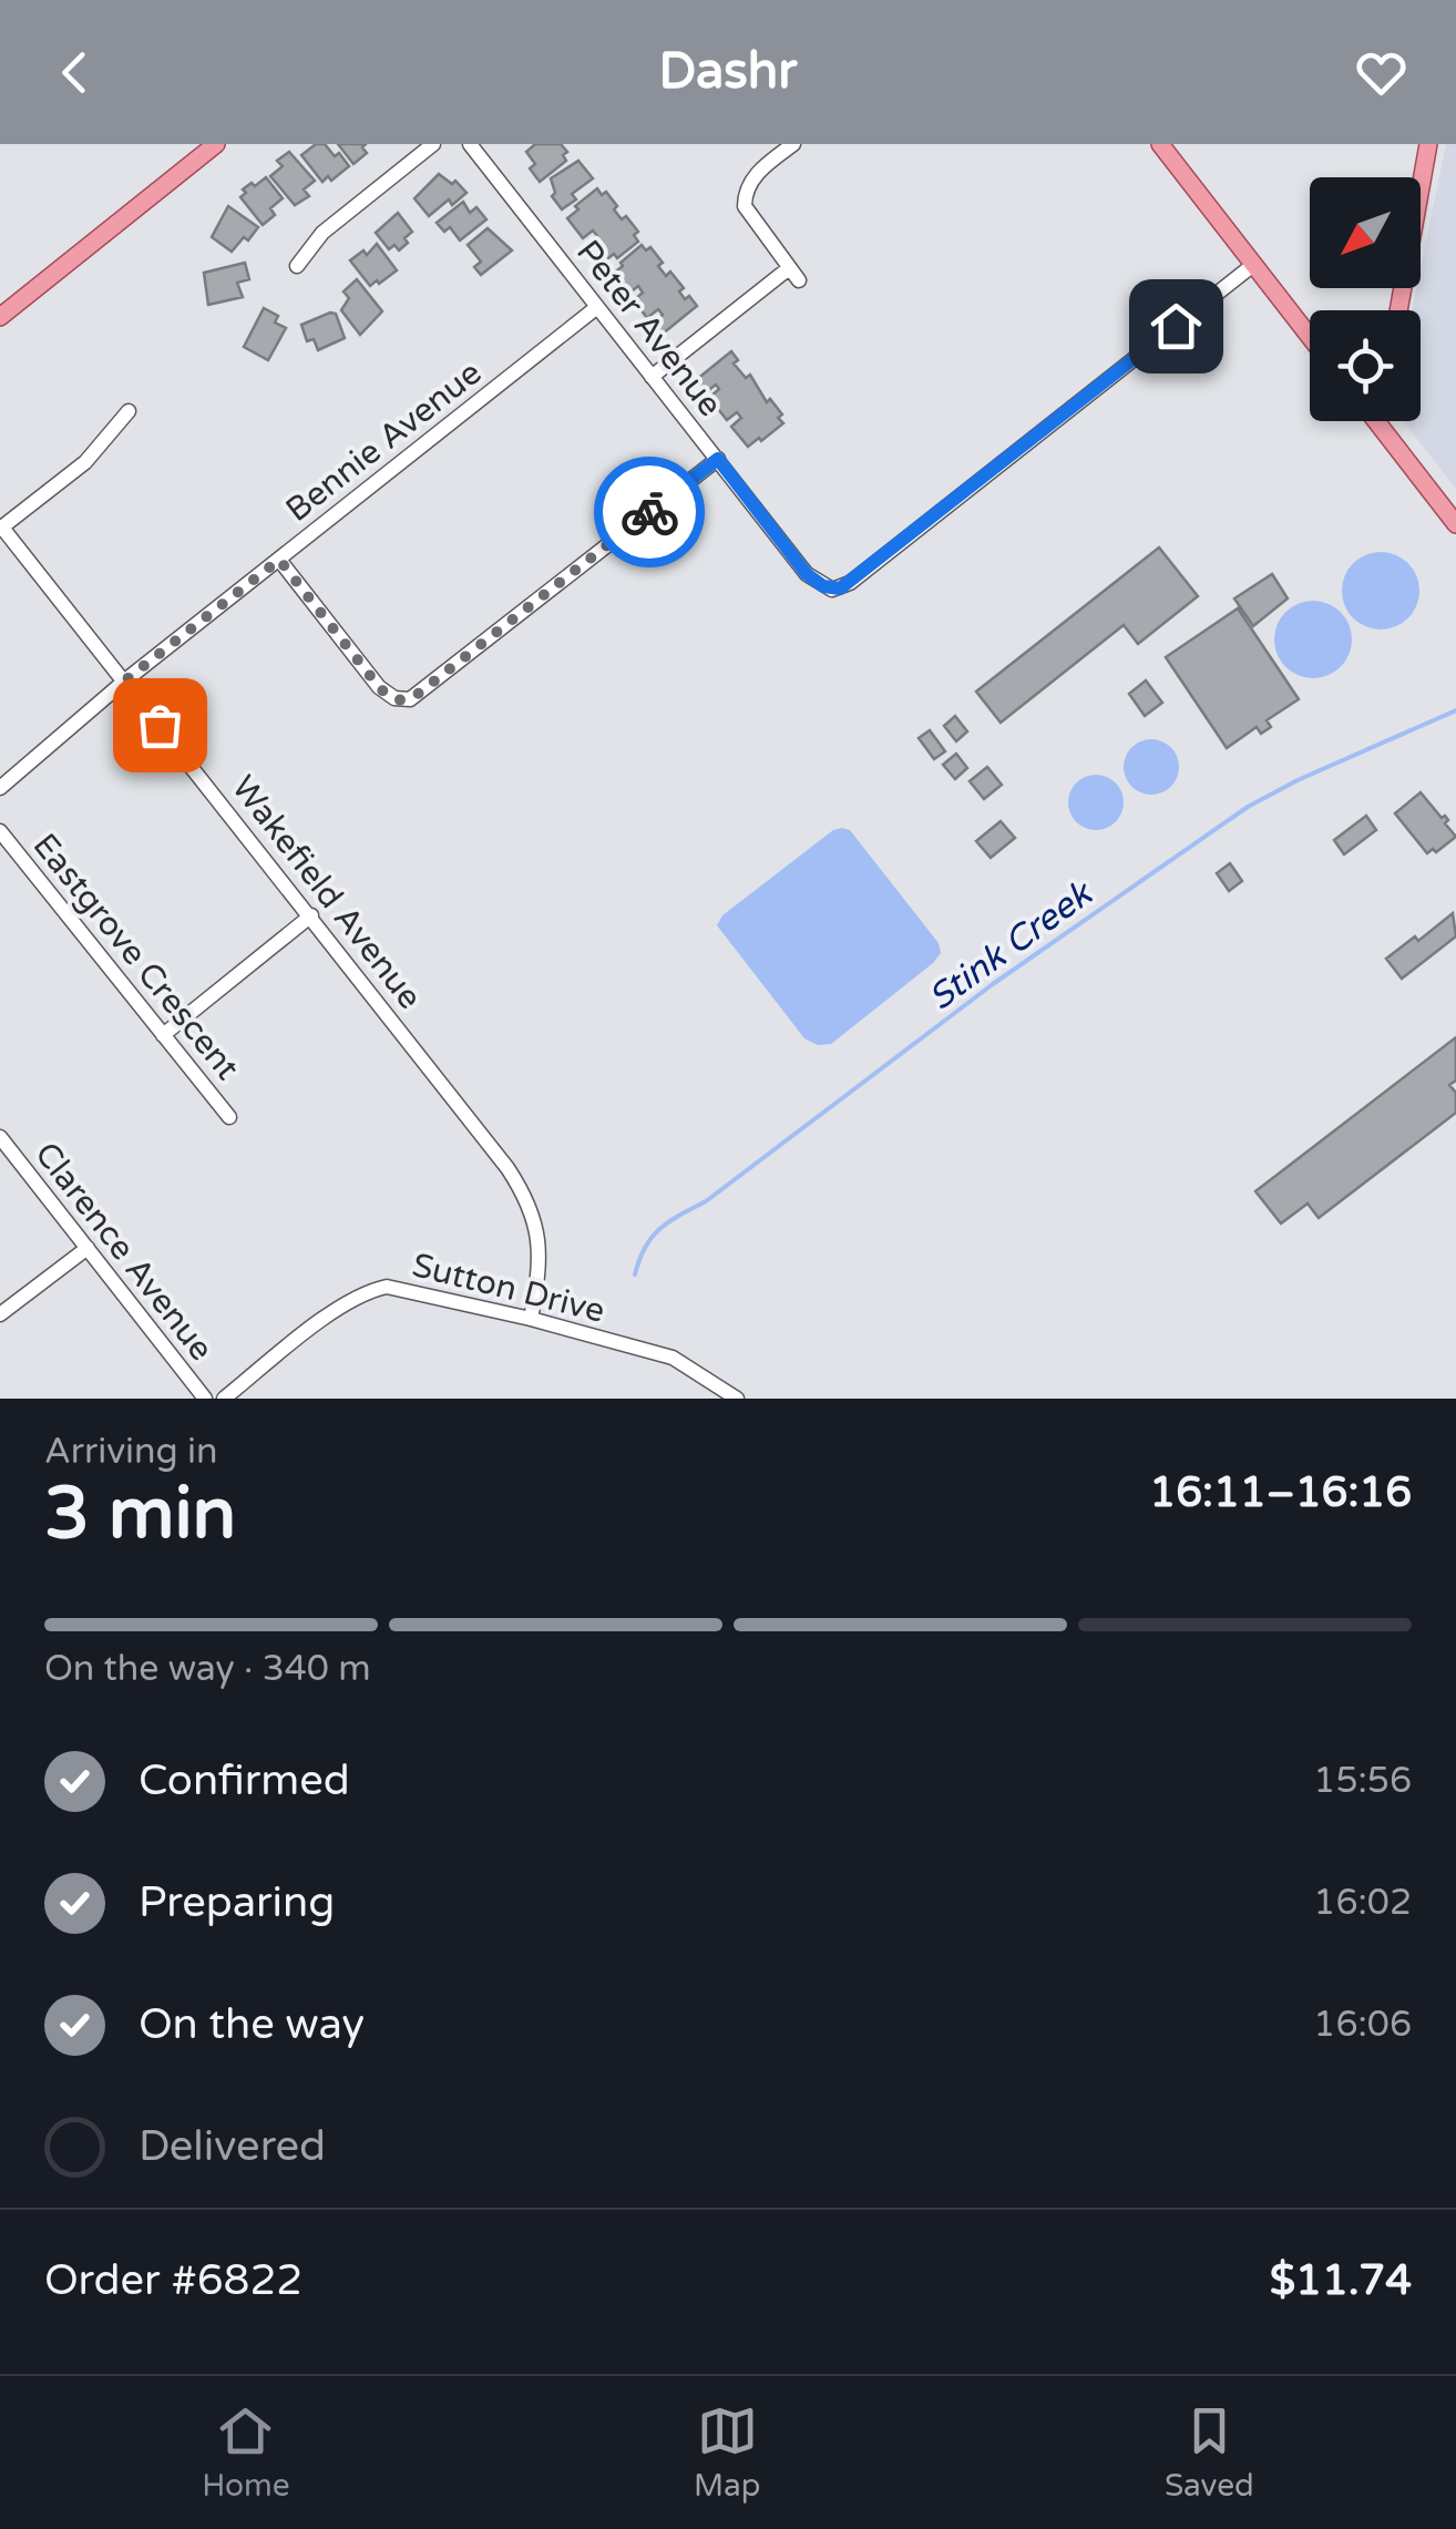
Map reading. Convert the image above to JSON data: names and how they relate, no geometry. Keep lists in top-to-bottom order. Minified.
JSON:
{"streets":{"street":["Peter Avenue","Bennie Avenue","Wakefield Avenue","Eastgrove Crescent","Clarence Avenue","Sutton Drive"]},"crossings":[["Peter Avenue","Bennie Avenue"],["Bennie Avenue","Wakefield Avenue"],["Wakefield Avenue","Sutton Drive"]],"water":["Stink Creek"],"north":"bottom left","page":{"header":"Dashr","heading":["3 min","Arriving in","16:11–16:16"],"panel":["Order #6822","$11.74"],"bar":"On the way · 340 m","list":[["Confirmed","15:56"],["Preparing","16:02"],["On the way","16:06"],"Delivered"],"tabs":["Home","Map","Saved"]}}
